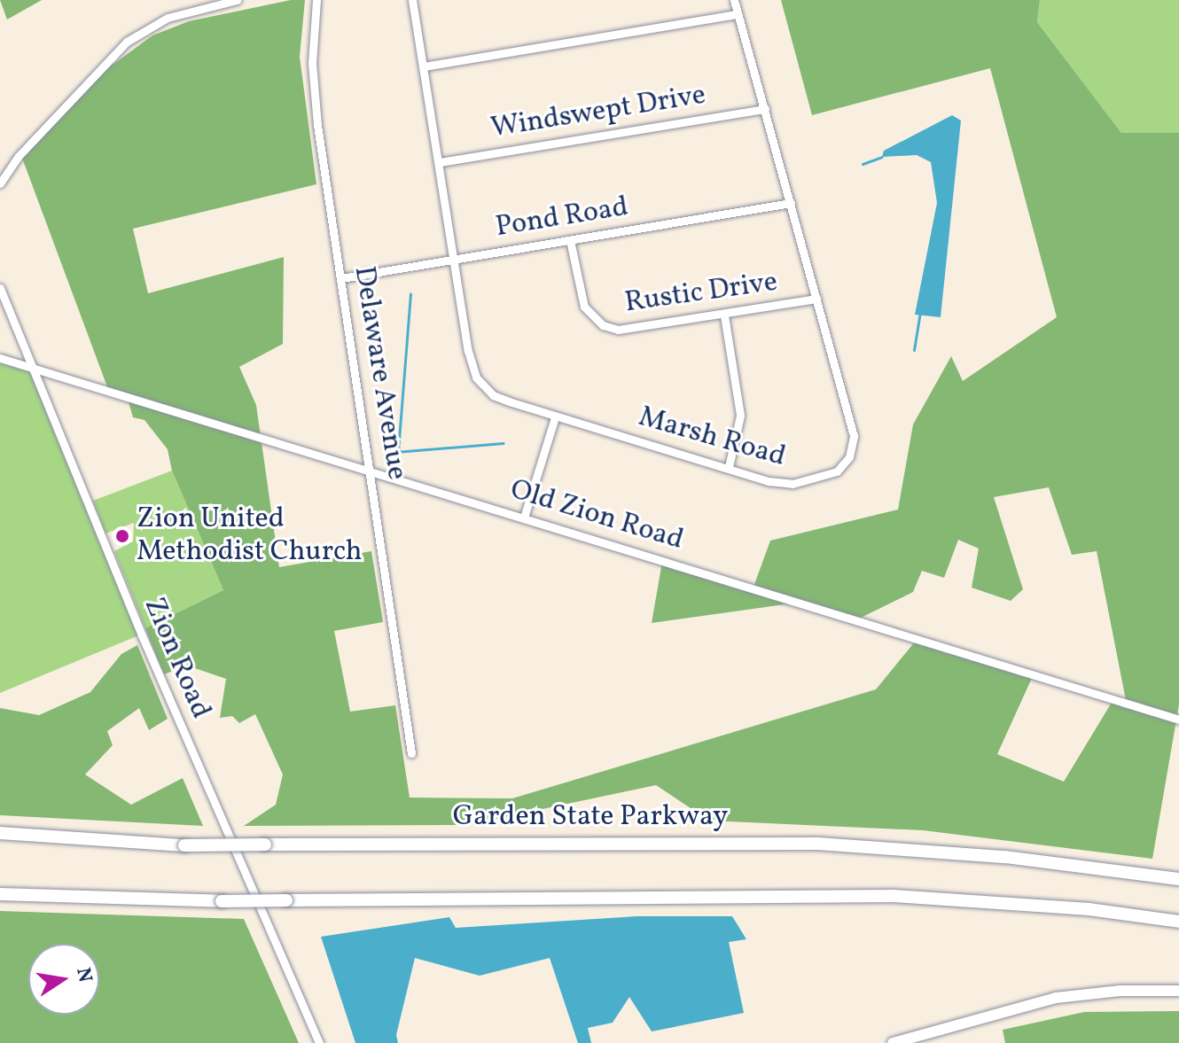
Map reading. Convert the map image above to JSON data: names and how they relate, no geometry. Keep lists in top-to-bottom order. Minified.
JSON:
{"streets":{"highway":["Garden State Parkway"],"street":["Windswept Drive","Pond Road","Rustic Drive","Delaware Avenue","Marsh Road","Old Zion Road","Zion Road"]},"crossings":[["Windswept Drive","Marsh Road"],["Pond Road","Rustic Drive"],["Pond Road","Delaware Avenue"],["Pond Road","Marsh Road"],["Rustic Drive","Marsh Road"],["Delaware Avenue","Old Zion Road"],["Old Zion Road","Zion Road"]],"places":["Zion United Methodist Church"],"north":"right"}
